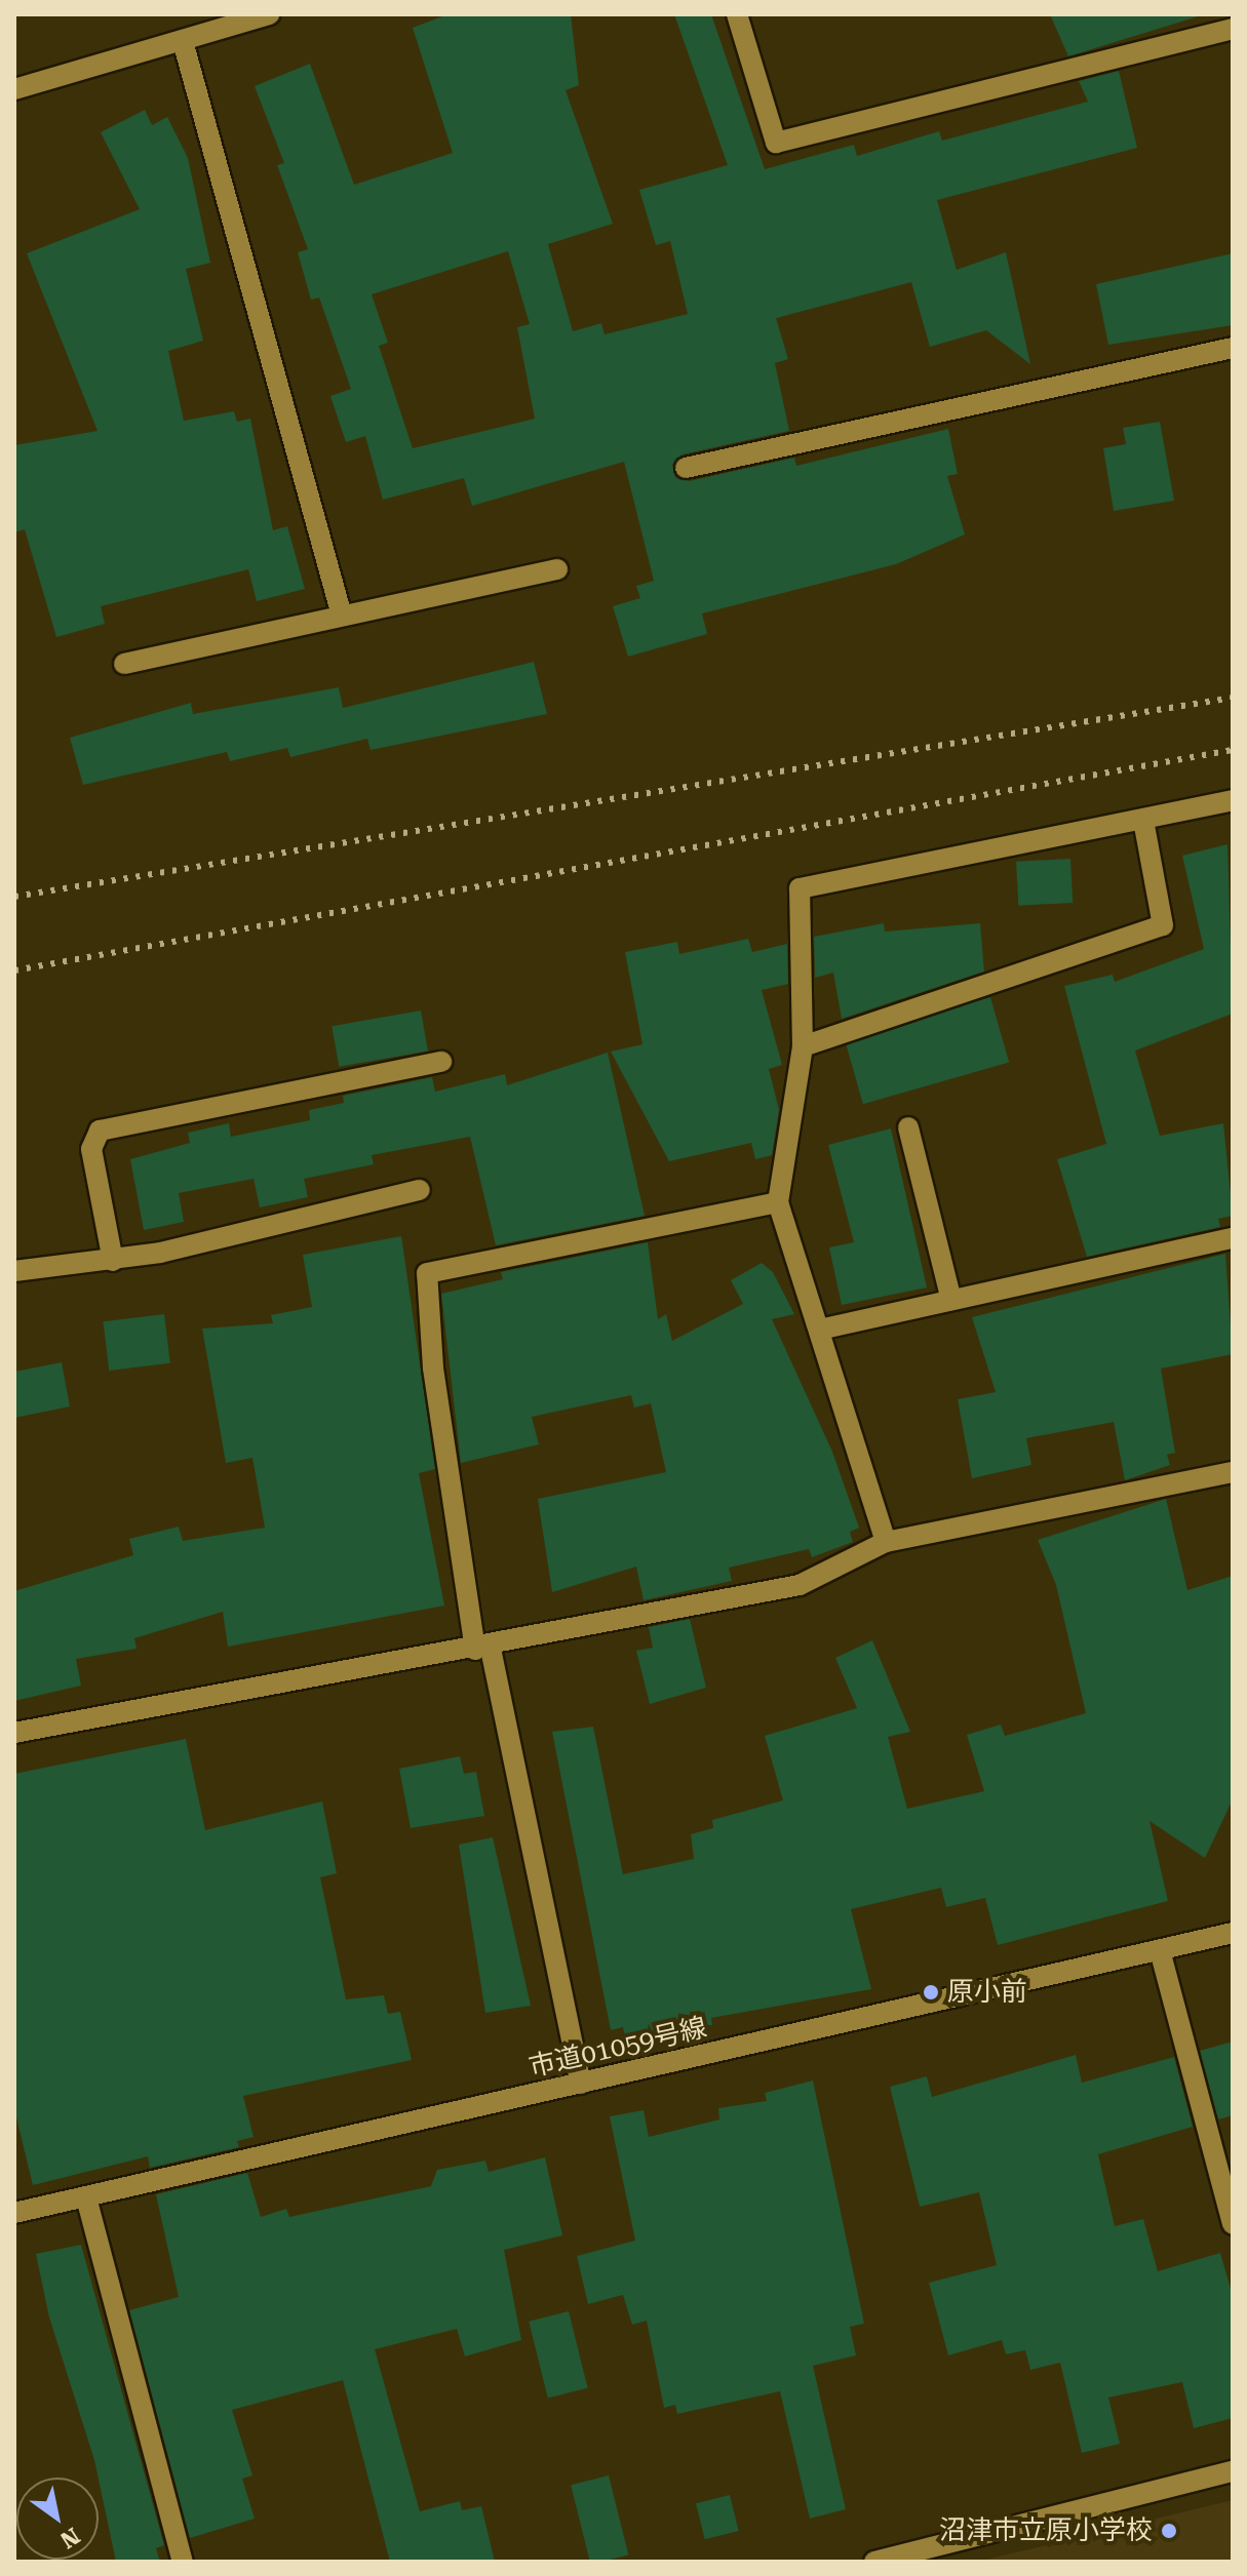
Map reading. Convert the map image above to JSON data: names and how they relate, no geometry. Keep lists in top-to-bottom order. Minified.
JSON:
{"streets":{"street":["市道01059号線"]},"places":["原小前","沼津市立原小学校"],"north":"bottom right"}
